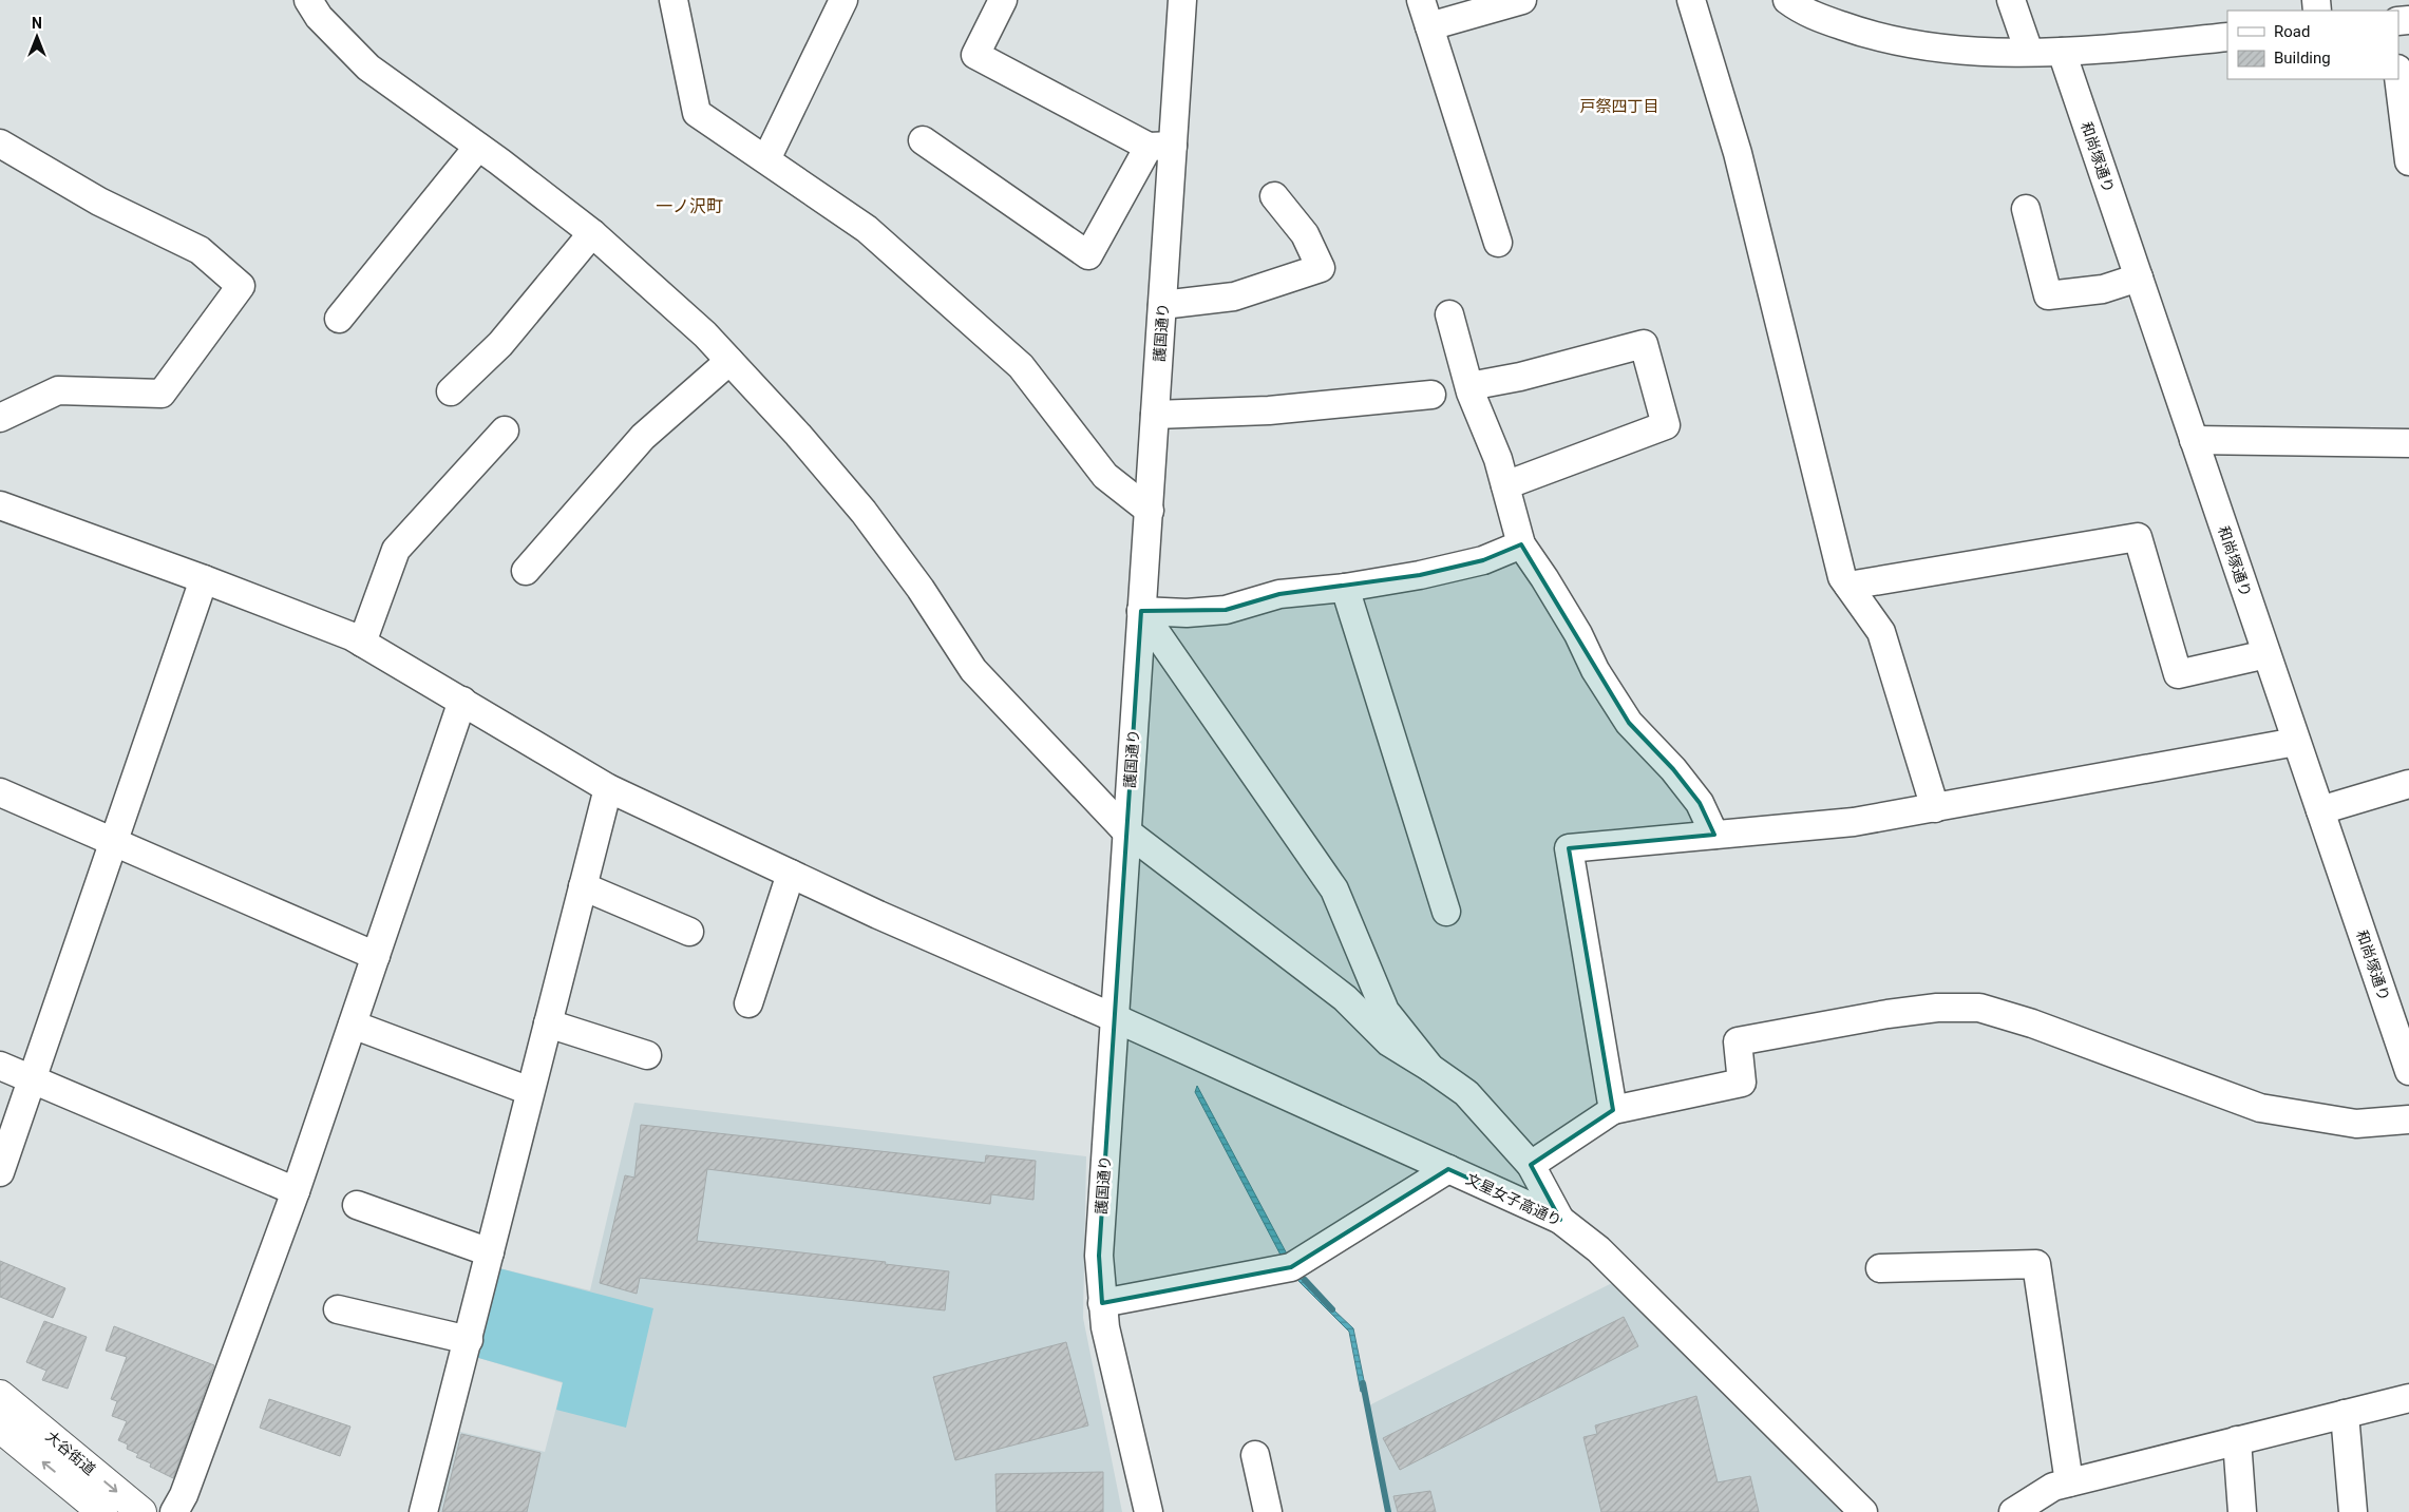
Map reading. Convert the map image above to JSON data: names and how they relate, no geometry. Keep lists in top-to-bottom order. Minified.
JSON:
{"streets":{"main road":["大谷街道"],"street":["和尚塚通り","護国通り","文星女子高通り"]},"crossings":[["護国通り","文星女子高通り"]],"districts":["戸祭四丁目","一ノ沢町"],"legend":["Road","Building"],"north":"top"}
